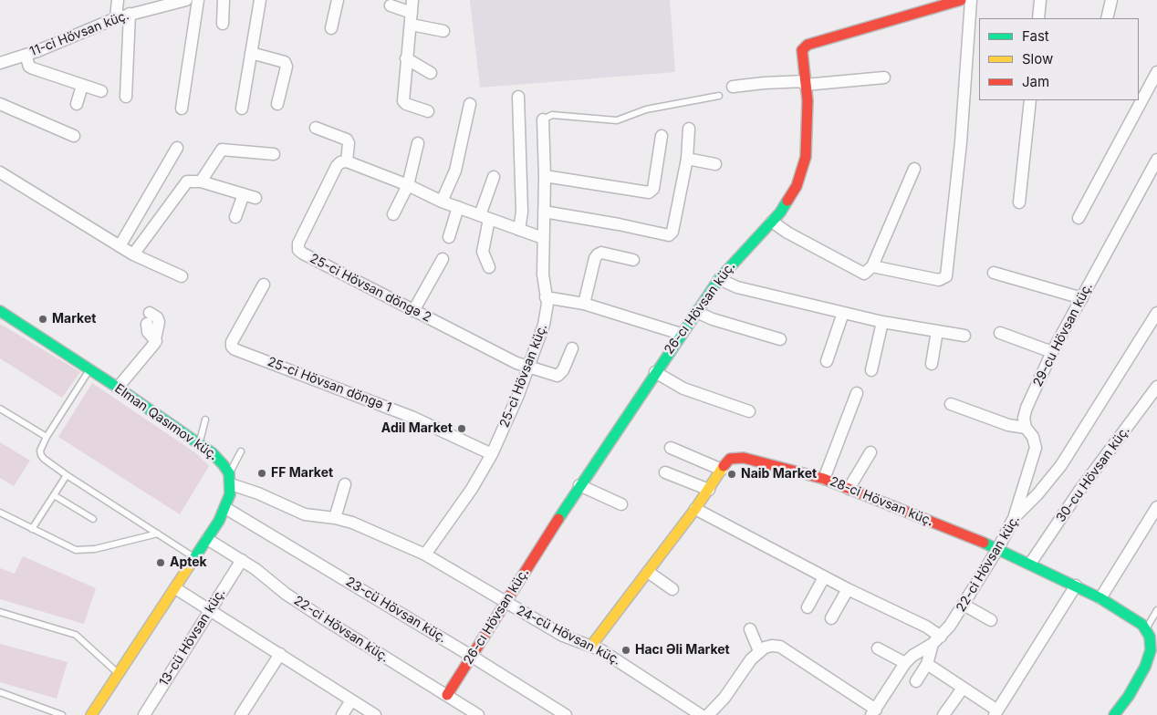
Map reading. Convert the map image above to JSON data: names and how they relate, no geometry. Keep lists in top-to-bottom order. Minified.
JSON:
{"streets":{"street":["11-ci Hövsan küç.","25-ci Hövsan döngə 2","26-cı Hövsan küç.","29-cu Hövsan küç.","25-ci Hövsan küç.","25-ci Hövsan döngə 1","Elman Qasımov küç.","30-cu Hövsan küç.","28-ci Hövsan küç.","22-ci Hövsan küç.","23-cü Hövsan küç.","24-cü Hövsan küç.","13-cü Hövsan küç."]},"crossings":[["25-ci Hövsan döngə 2","25-ci Hövsan küç."],["26-cı Hövsan küç.","22-ci Hövsan küç."],["26-cı Hövsan küç.","23-cü Hövsan küç."],["26-cı Hövsan küç.","24-cü Hövsan küç."],["25-ci Hövsan küç.","25-ci Hövsan döngə 1"],["25-ci Hövsan küç.","24-cü Hövsan küç."],["Elman Qasımov küç.","24-cü Hövsan küç."],["30-cu Hövsan küç.","28-ci Hövsan küç."],["28-ci Hövsan küç.","22-ci Hövsan küç."],["28-ci Hövsan küç.","24-cü Hövsan küç."],["22-ci Hövsan küç.","13-cü Hövsan küç."]],"places":["Market","Adil Market","FF Market","Naib Market","Aptek","Hacı Əli Market"],"legend":["Fast","Slow","Jam"]}
